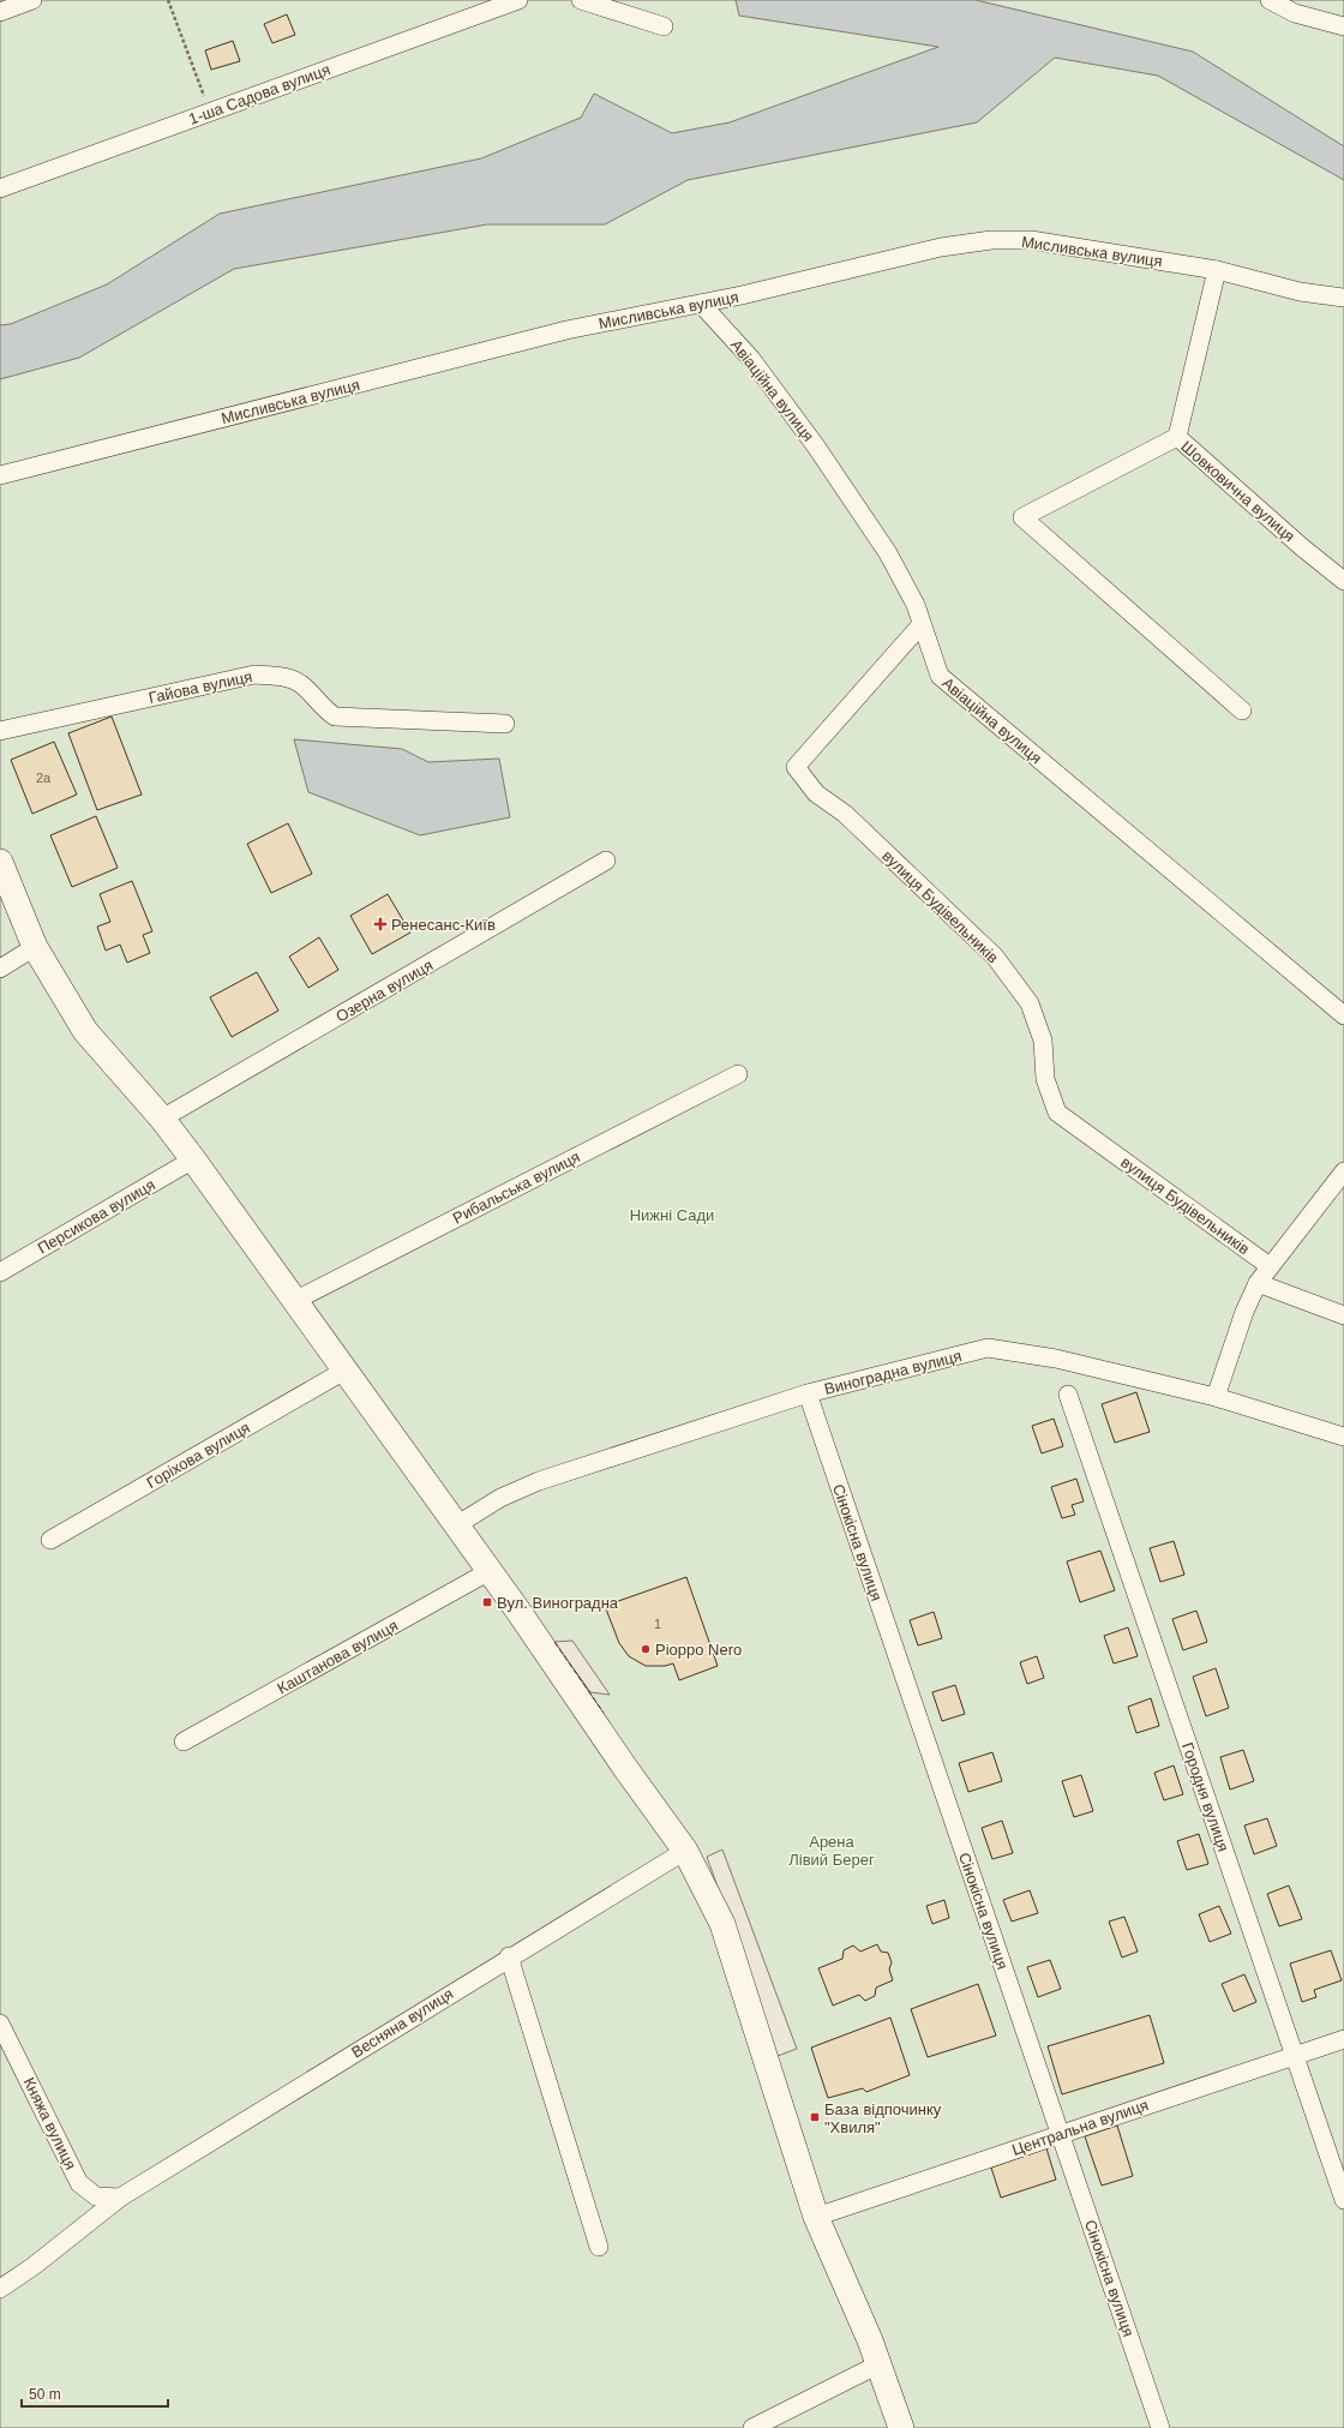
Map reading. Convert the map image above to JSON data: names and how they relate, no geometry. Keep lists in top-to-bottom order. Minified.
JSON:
{"streets":{"street":["1-ша Садова вулиця","Мисливська вулиця","Авіаційна вулиця","Шовковична вулиця","Гайова вулиця","вулиця Будівельників","Озерна вулиця","Рибальська вулиця","Персикова вулиця","Виноградна вулиця","Горіхова вулиця","Сінокісна вулиця","Каштанова вулиця","Городня вулиця","Весняна вулиця","Княжа вулиця","Центральна вулиця"]},"crossings":[["Мисливська вулиця","Авіаційна вулиця"],["Мисливська вулиця","Шовковична вулиця"],["Авіаційна вулиця","вулиця Будівельників"],["Виноградна вулиця","Сінокісна вулиця"],["Сінокісна вулиця","Центральна вулиця"],["Городня вулиця","Центральна вулиця"],["Весняна вулиця","Княжа вулиця"]],"parks":["Нижні Сади","Арена Лівий Берег"],"places":{"health":["Ренесанс-Київ"],"transit":["Вул. Виноградна","База відпочинку \"Хвиля\""],"other":["Pioppo Nero"]},"house_numbers":["2а","1"],"scale_bar":"50 m"}
